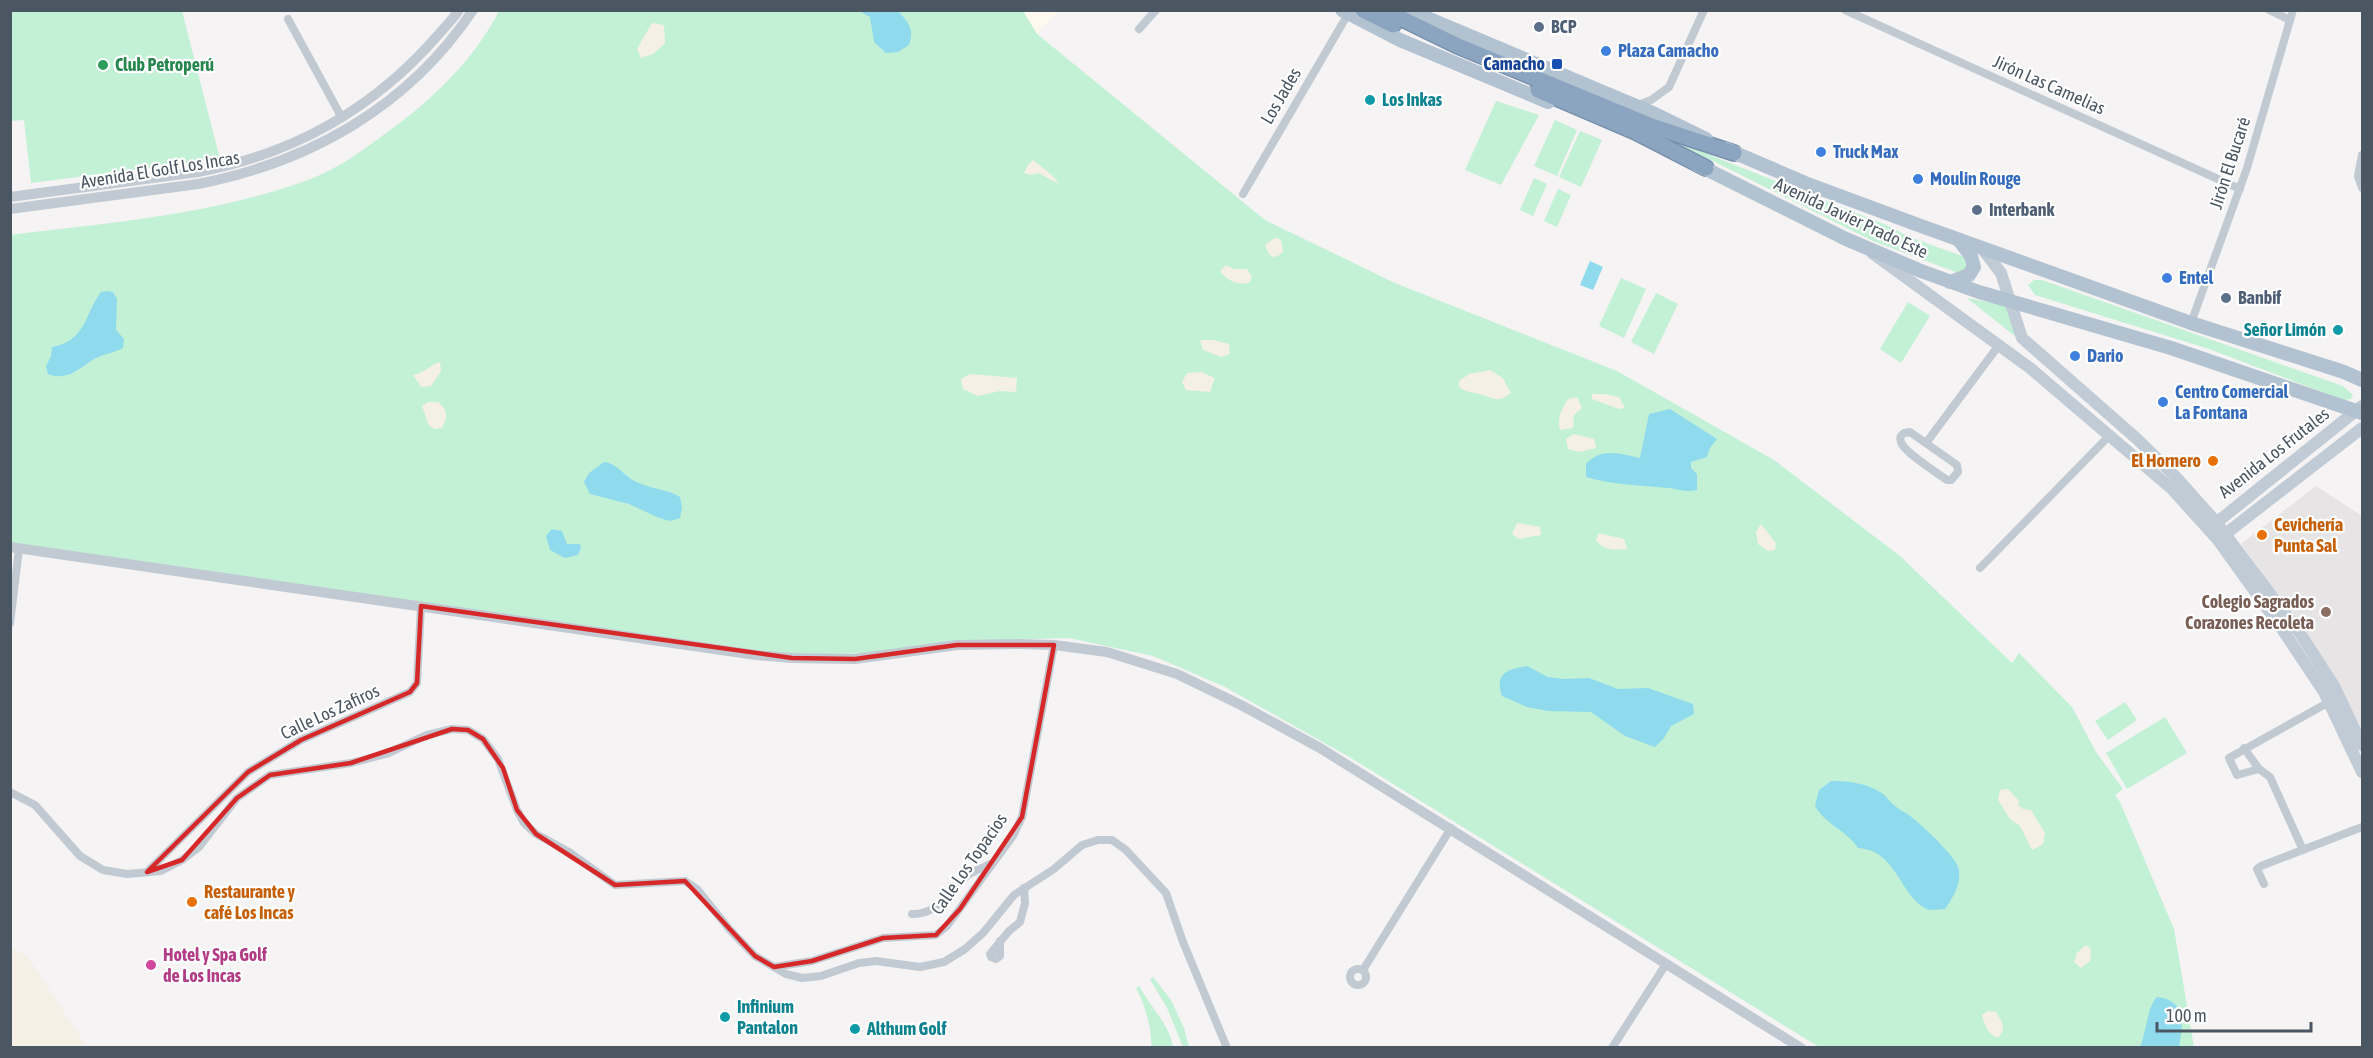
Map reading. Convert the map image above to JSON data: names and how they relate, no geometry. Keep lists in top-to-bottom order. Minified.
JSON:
{"streets":{"main road":["Avenida Javier Prado Este","Avenida Los Frutales"],"street":["Jirón Las Camelias","Los Jades","Jirón El Bucaré","Avenida El Golf Los Incas","Calle Los Zafiros","Calle Los Topacios"]},"crossings":[["Jirón Las Camelias","Jirón El Bucaré"],["Los Jades","Avenida Javier Prado Este"],["Jirón El Bucaré","Avenida Javier Prado Este"],["Avenida Javier Prado Este","Avenida Los Frutales"]],"places":{"other":["BCP","Plaza Camacho","Club Petroperú","Los Inkas","Truck Max","Moulin Rouge","Interbank","Entel","Banbif","Señor Limón","Dario","Centro Comercial La Fontana","El Hornero","Cevichería Punta Sal","Colegio Sagrados Corazones Recoleta","Restaurante y café Los Incas","Hotel y Spa Golf de Los Incas","Infinium Pantalon","Althum Golf"],"transit":["Camacho"]},"scale_bar":"100 m"}
